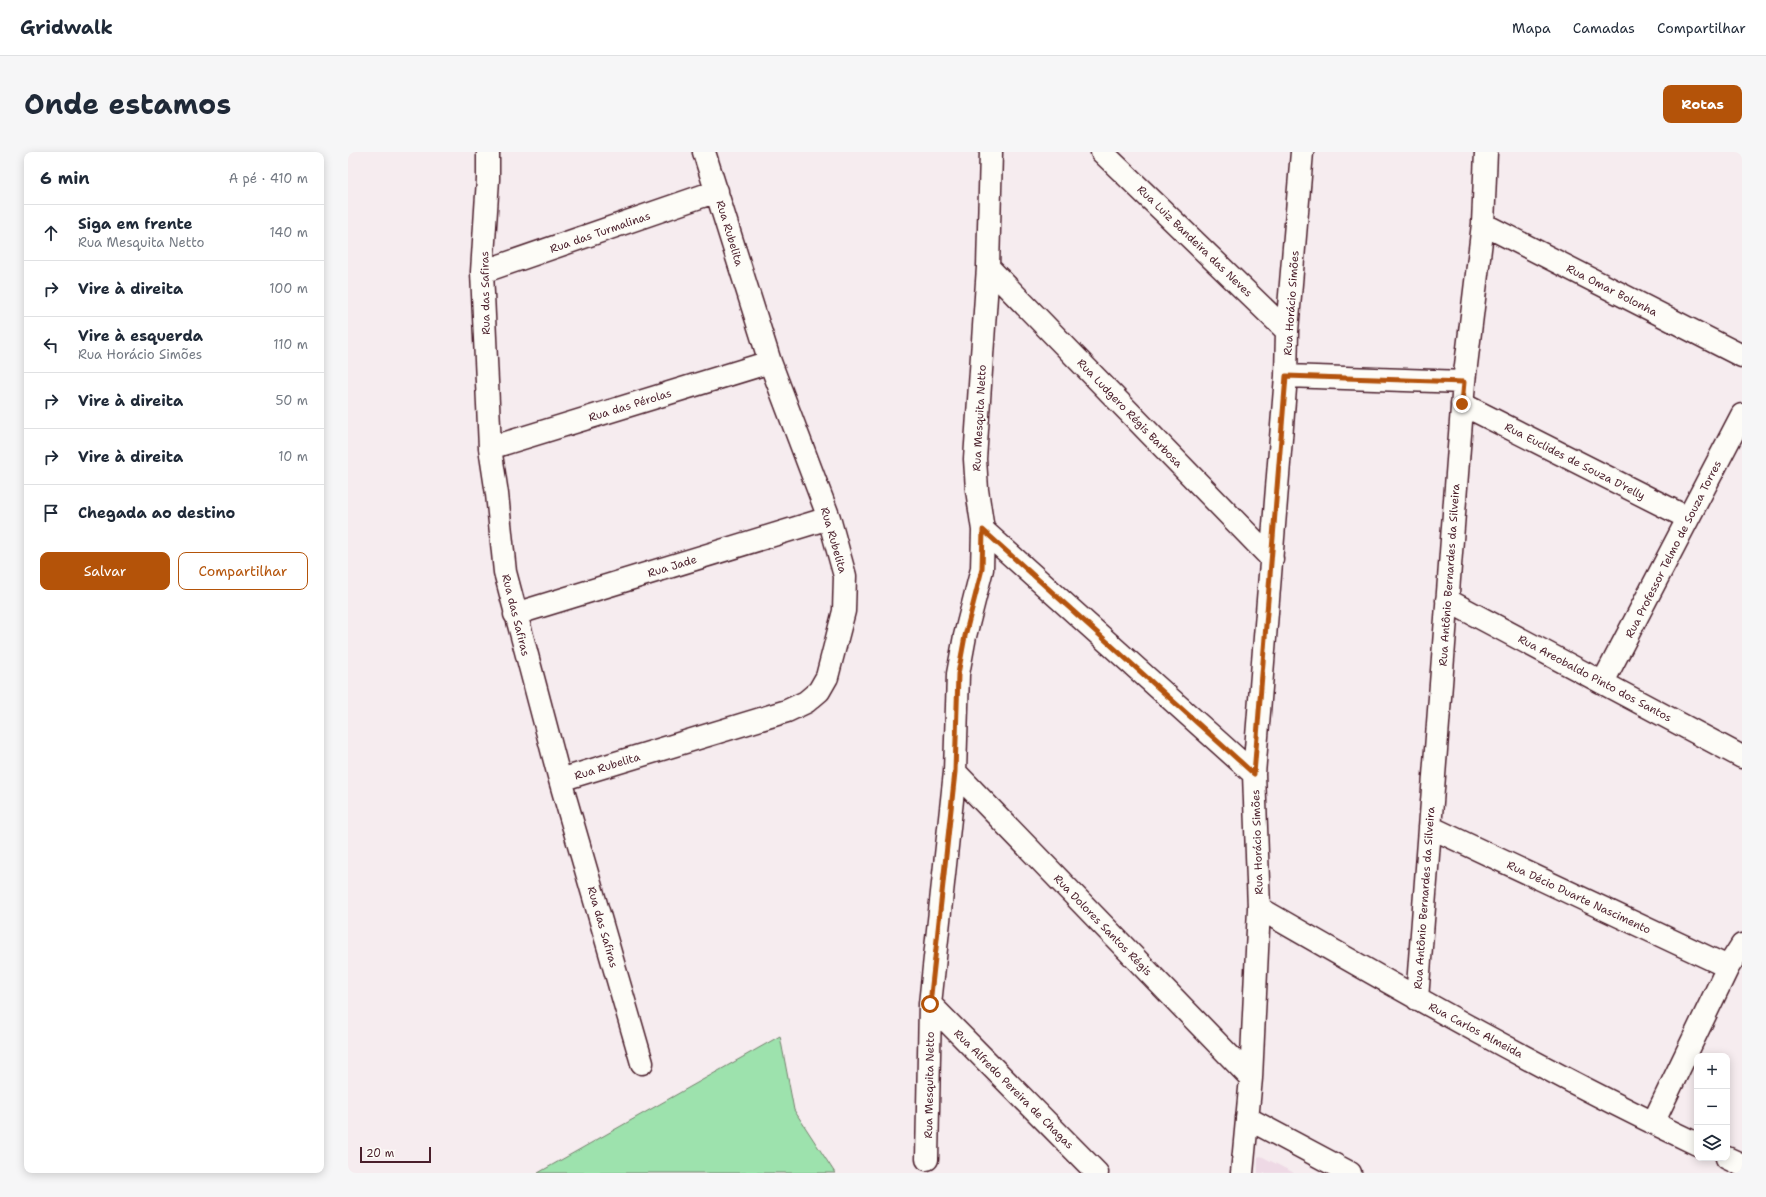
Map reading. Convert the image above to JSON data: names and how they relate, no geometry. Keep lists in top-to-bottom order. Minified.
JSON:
{"streets":{"street":["Rua das Turmalinas","Rua Rubelita","Rua Luiz Bandeira das Neves","Rua Omar Bolonha","Rua das Safiras","Rua Horácio Simões","Rua das Pérolas","Rua Ludgero Régis Barbosa","Rua Mesquita Netto","Rua Euclides de Souza D'relly","Rua Professor Telmo de Souza Torres","Rua Jade","Rua Antônio Bernardes da Silveira","Rua Areobaldo Pinto dos Santos","Rua Décio Duarte Nascimento","Rua Dolores Santos Régis","Rua Carlos Almeida","Rua Alfredo Pereira de Chagas"]},"crossings":[["Rua das Turmalinas","Rua Rubelita"],["Rua das Turmalinas","Rua das Safiras"],["Rua Rubelita","Rua das Safiras"],["Rua Rubelita","Rua das Pérolas"],["Rua Rubelita","Rua Jade"],["Rua Luiz Bandeira das Neves","Rua Horácio Simões"],["Rua Omar Bolonha","Rua Antônio Bernardes da Silveira"],["Rua das Safiras","Rua das Pérolas"],["Rua das Safiras","Rua Jade"],["Rua Horácio Simões","Rua Ludgero Régis Barbosa"],["Rua Horácio Simões","Rua Dolores Santos Régis"],["Rua Horácio Simões","Rua Carlos Almeida"],["Rua Ludgero Régis Barbosa","Rua Mesquita Netto"],["Rua Mesquita Netto","Rua Dolores Santos Régis"],["Rua Mesquita Netto","Rua Alfredo Pereira de Chagas"],["Rua Euclides de Souza D'relly","Rua Professor Telmo de Souza Torres"],["Rua Euclides de Souza D'relly","Rua Antônio Bernardes da Silveira"],["Rua Professor Telmo de Souza Torres","Rua Areobaldo Pinto dos Santos"],["Rua Antônio Bernardes da Silveira","Rua Areobaldo Pinto dos Santos"],["Rua Antônio Bernardes da Silveira","Rua Décio Duarte Nascimento"],["Rua Antônio Bernardes da Silveira","Rua Carlos Almeida"]],"scale_bar":"20 m","page":{"header":"Gridwalk","nav":["Mapa","Camadas","Compartilhar"],"title":"Onde estamos","buttons":["Rotas",["Salvar","Compartilhar"]],"heading":["6 min","A pé · 410 m"],"list":[["Siga em frente","Rua Mesquita Netto","140 m"],["Vire à direita","100 m"],["Vire à esquerda","Rua Horácio Simões","110 m"],["Vire à direita","50 m"],["Vire à direita","10 m"],"Chegada ao destino"],"map_buttons":["+","−"],"scale":"20 m"}}
